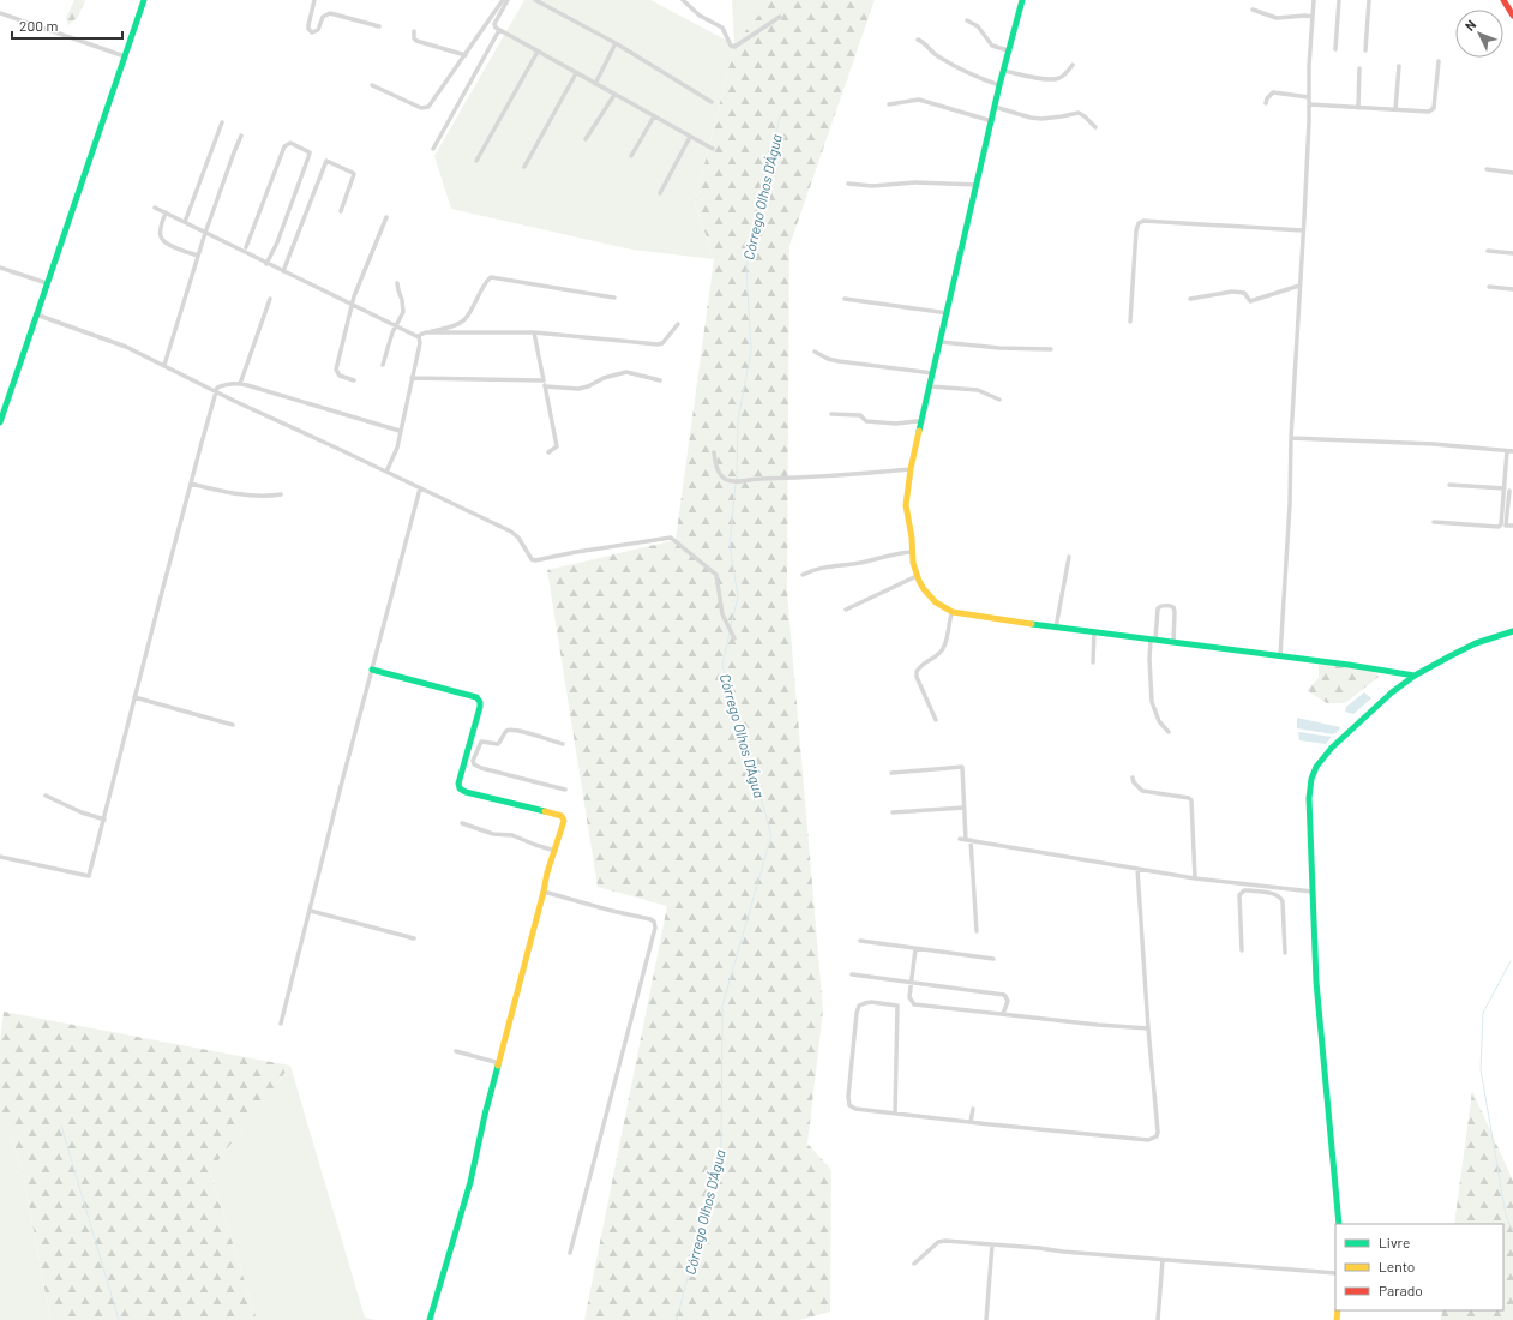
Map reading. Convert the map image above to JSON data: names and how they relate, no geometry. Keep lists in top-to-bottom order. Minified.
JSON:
{"water":["Córrego Olhos D'Água"],"legend":["Livre","Lento","Parado"],"scale_bar":"200 m","north":"top left"}
